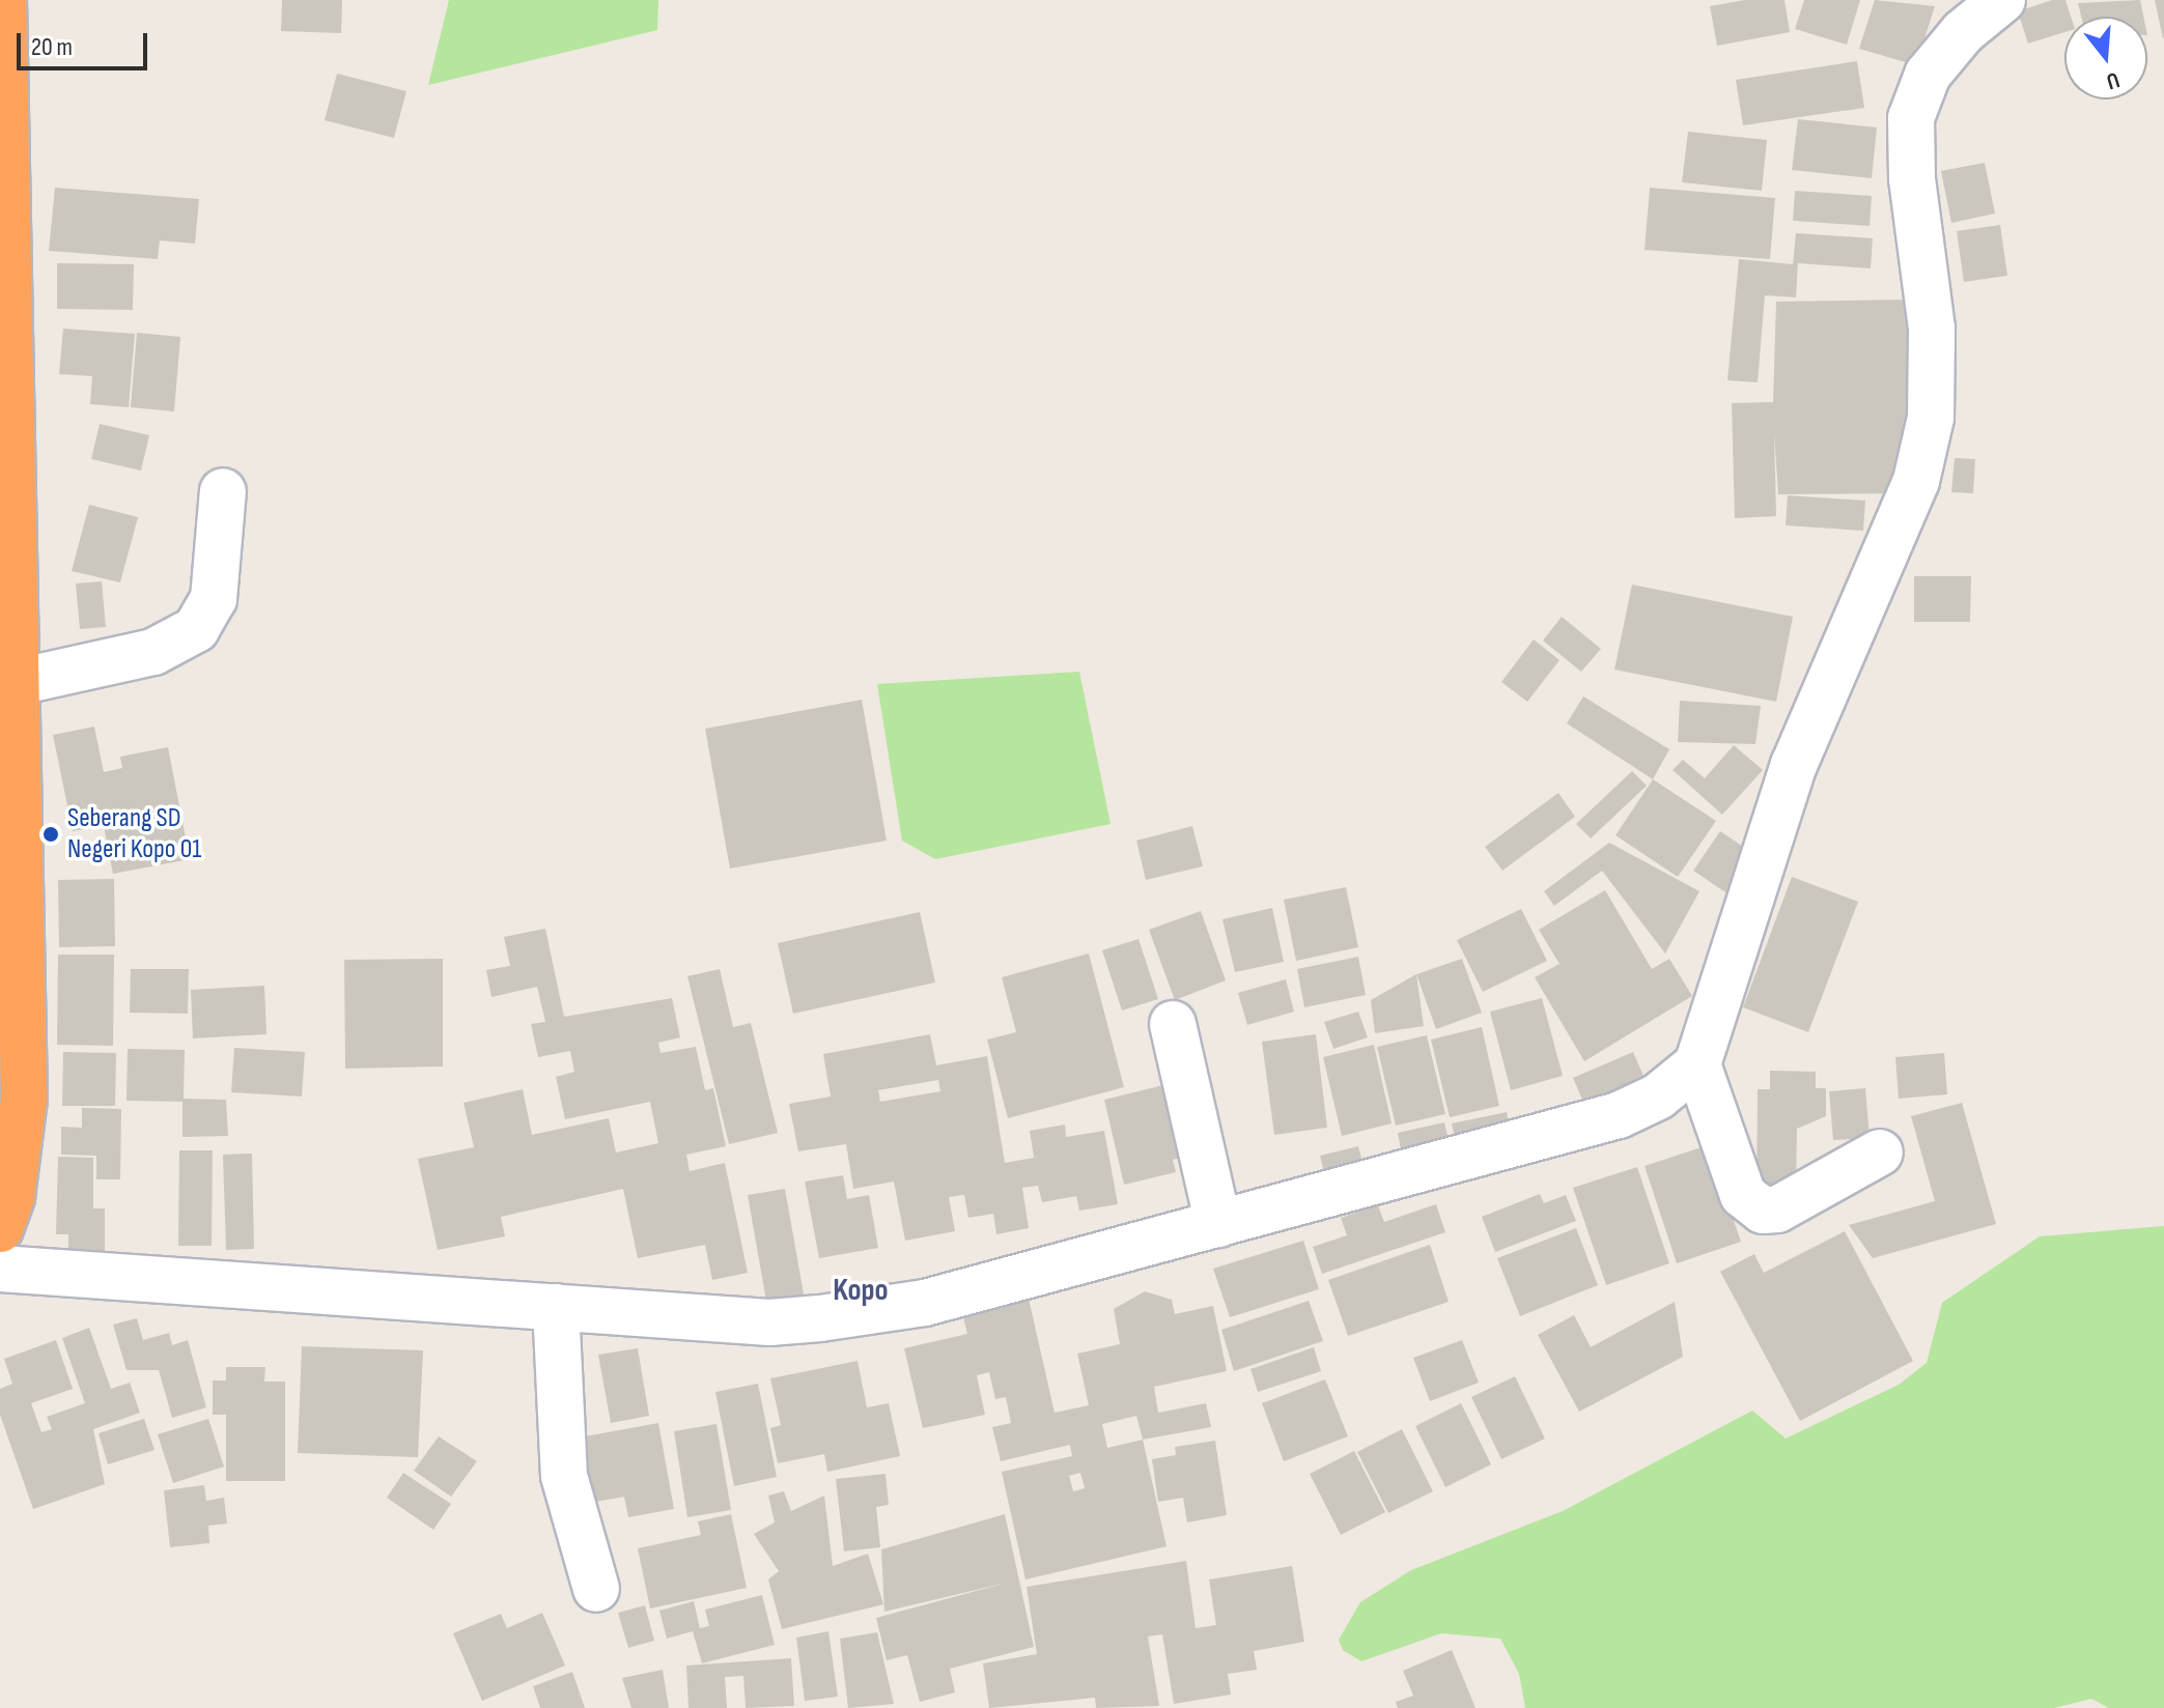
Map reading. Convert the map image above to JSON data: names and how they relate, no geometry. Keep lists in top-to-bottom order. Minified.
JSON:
{"districts":["Kopo"],"places":["Seberang SD Negeri Kopo 01"],"scale_bar":"20 m","north":"bottom"}
